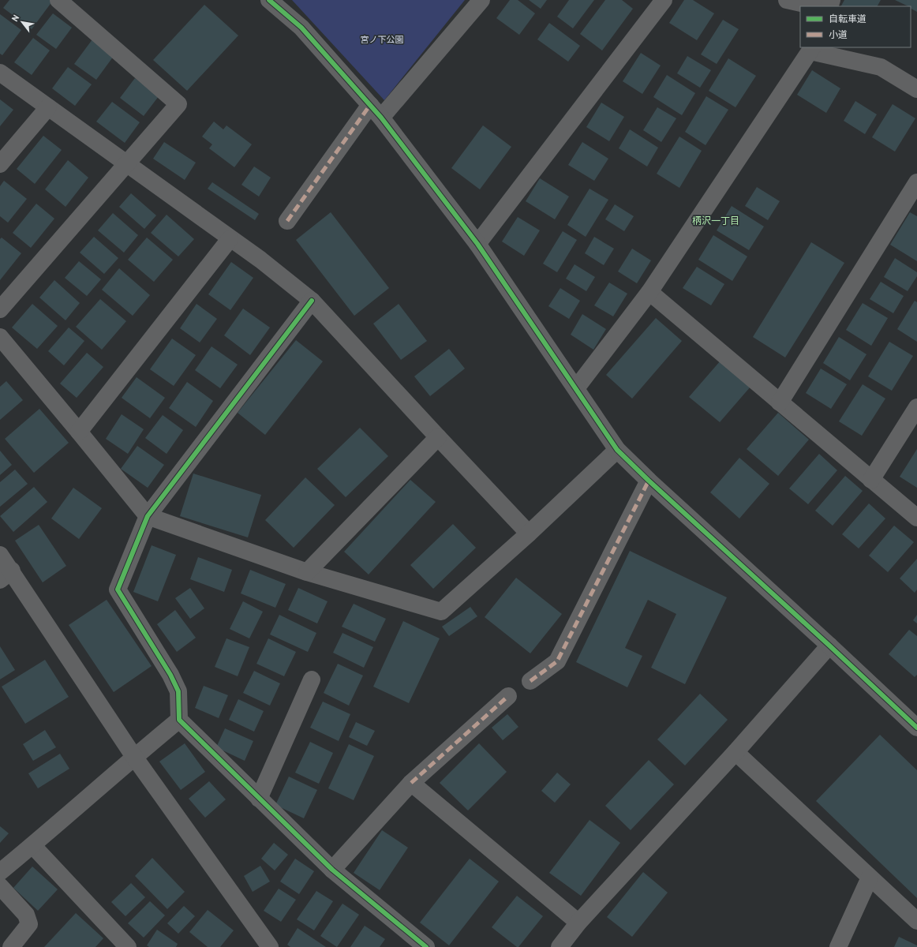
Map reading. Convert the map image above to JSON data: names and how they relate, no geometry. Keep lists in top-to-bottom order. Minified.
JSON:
{"districts":["柄沢一丁目"],"parks":["宮ノ下公園"],"legend":["自転車道","小道"],"north":"top left"}
